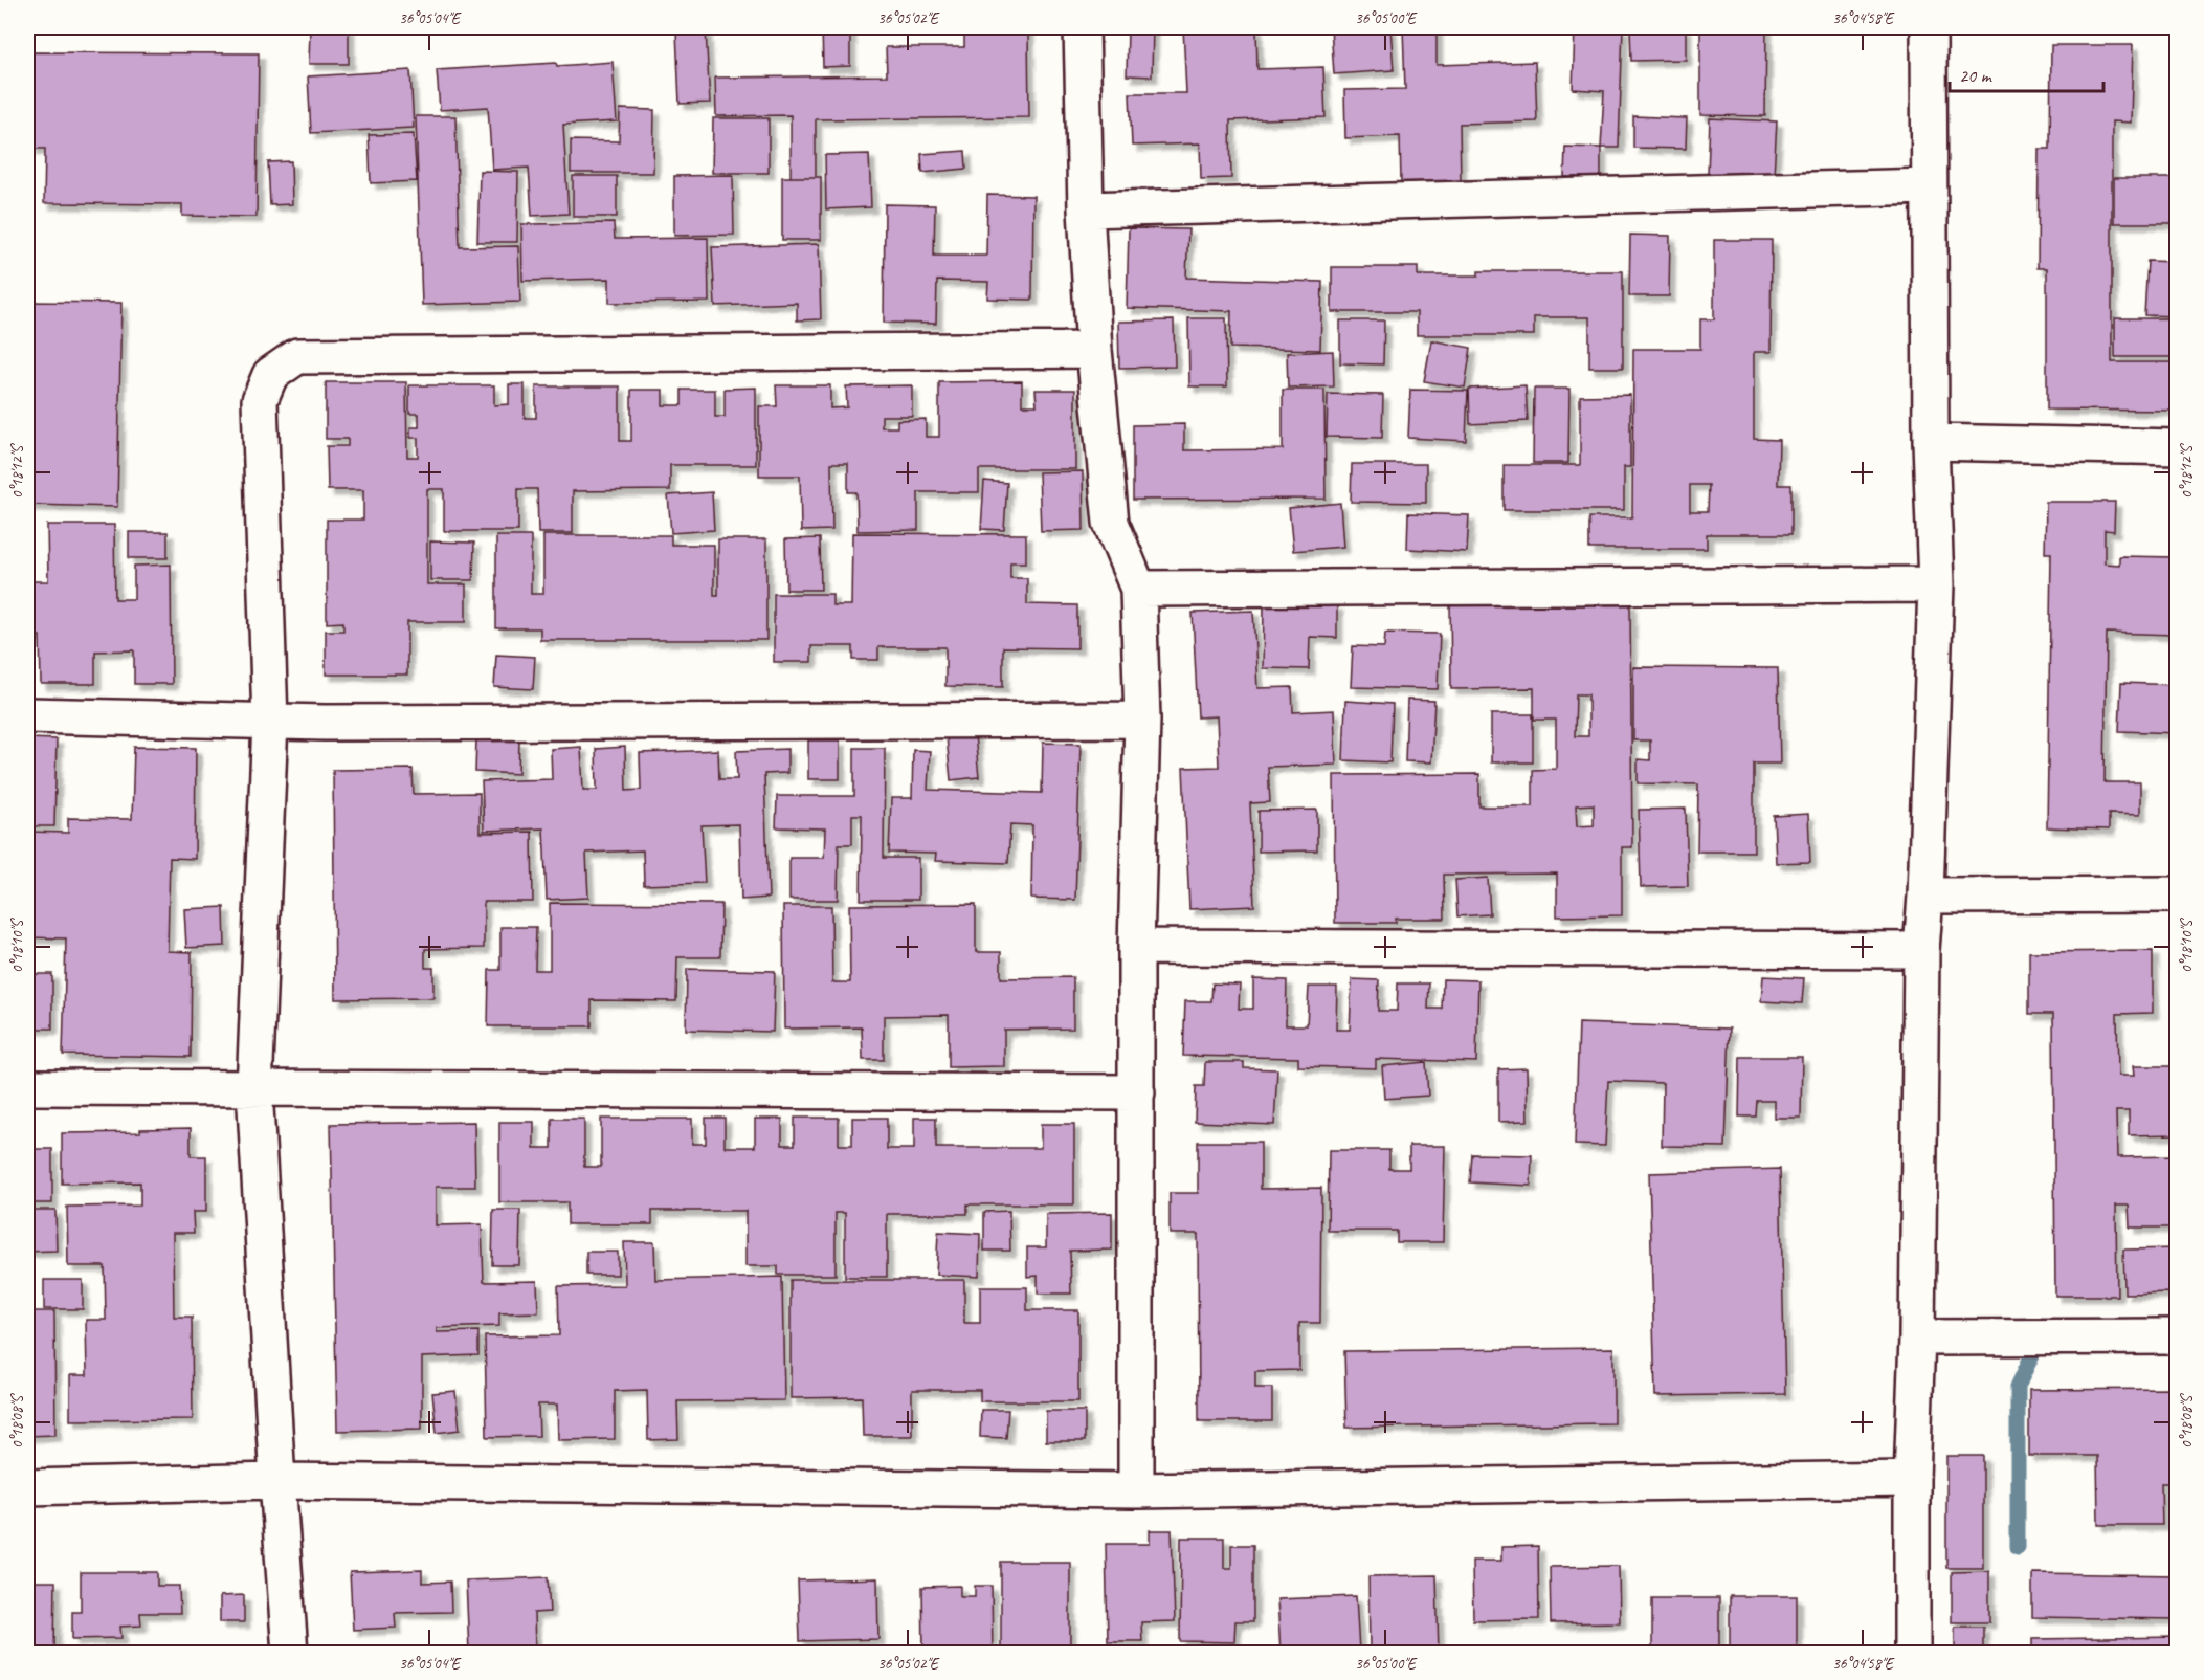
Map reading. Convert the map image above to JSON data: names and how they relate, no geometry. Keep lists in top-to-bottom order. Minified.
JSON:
{"scale_bar":"20 m","coordinates":["36°05'04\"E","36°05'02\"E","36°05'00\"E","36°04'58\"E","0°18'12\"S","0°18'10\"S","0°18'08\"S"]}
